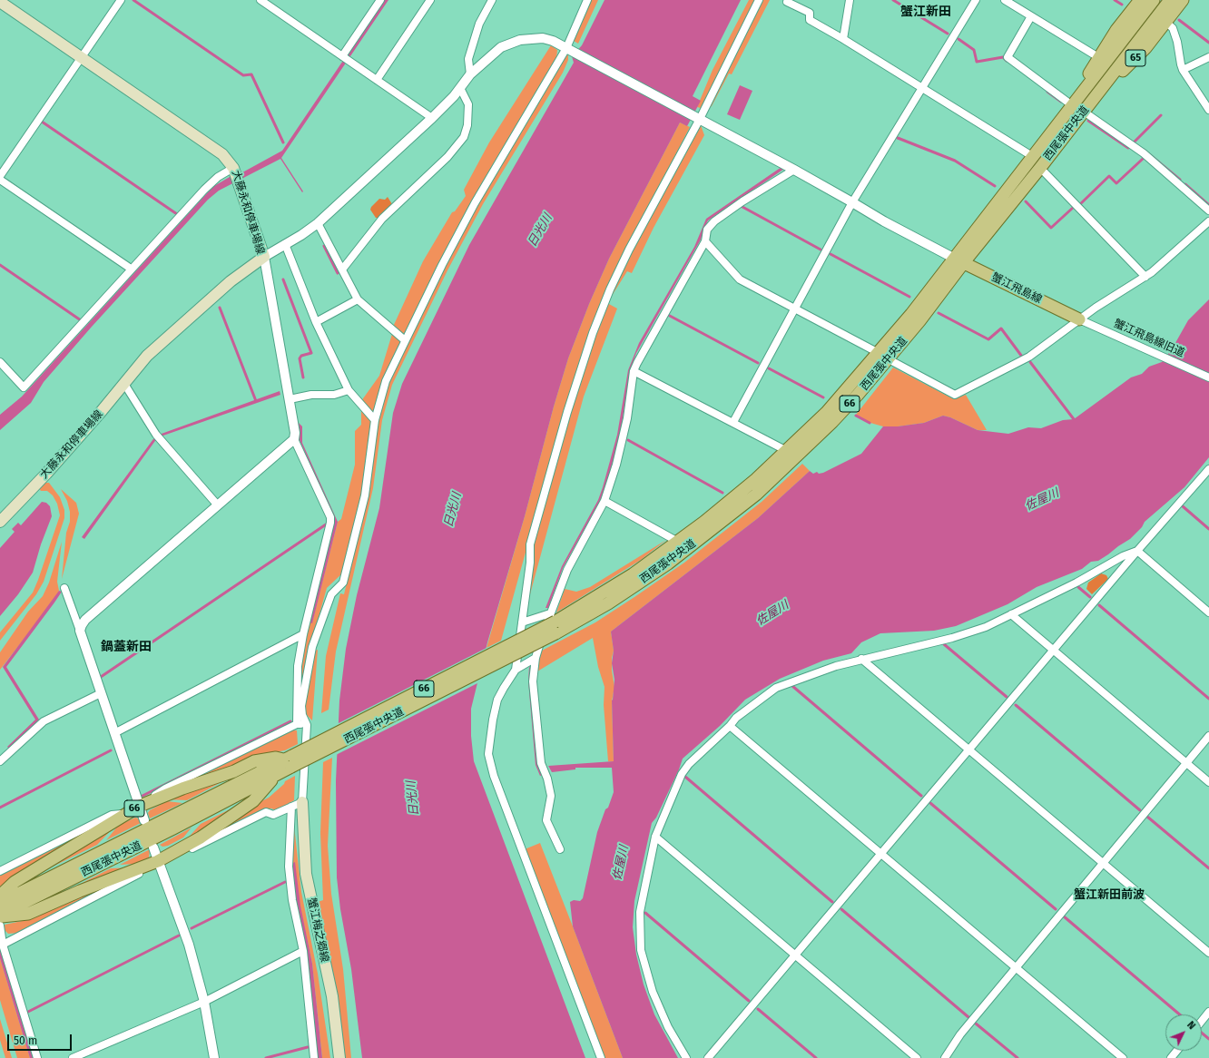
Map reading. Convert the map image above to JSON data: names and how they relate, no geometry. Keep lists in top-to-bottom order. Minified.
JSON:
{"streets":{"main road":["65","西尾張中央道","大藤永和停車場線","蟹江飛島線","66","蟹江梅之郷線"],"street":["蟹江飛島線旧道"]},"crossings":[["65","西尾張中央道"],["西尾張中央道","蟹江飛島線"],["西尾張中央道","66"],["蟹江飛島線","蟹江飛島線旧道"]],"districts":["蟹江新田","鍋蓋新田","蟹江新田前波"],"water":["日光川","佐屋川"],"scale_bar":"50 m","north":"top right"}
